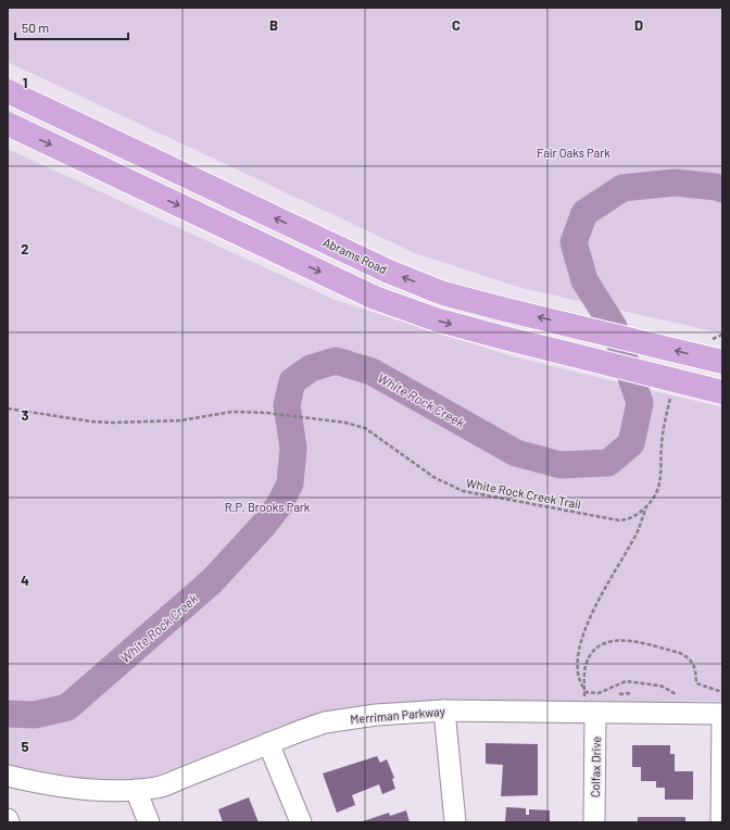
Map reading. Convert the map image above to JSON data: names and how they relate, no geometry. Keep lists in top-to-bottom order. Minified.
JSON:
{"streets":{"main road":["Abrams Road"],"street":["Merriman Parkway","Colfax Drive"],"path":["White Rock Creek Trail"]},"crossings":[["Merriman Parkway","Colfax Drive"]],"water":["White Rock Creek"],"parks":["Fair Oaks Park","R.P. Brooks Park"],"scale_bar":"50 m","grid":{"columns":["B","C","D"],"rows":["1","2","3","4","5"]}}
